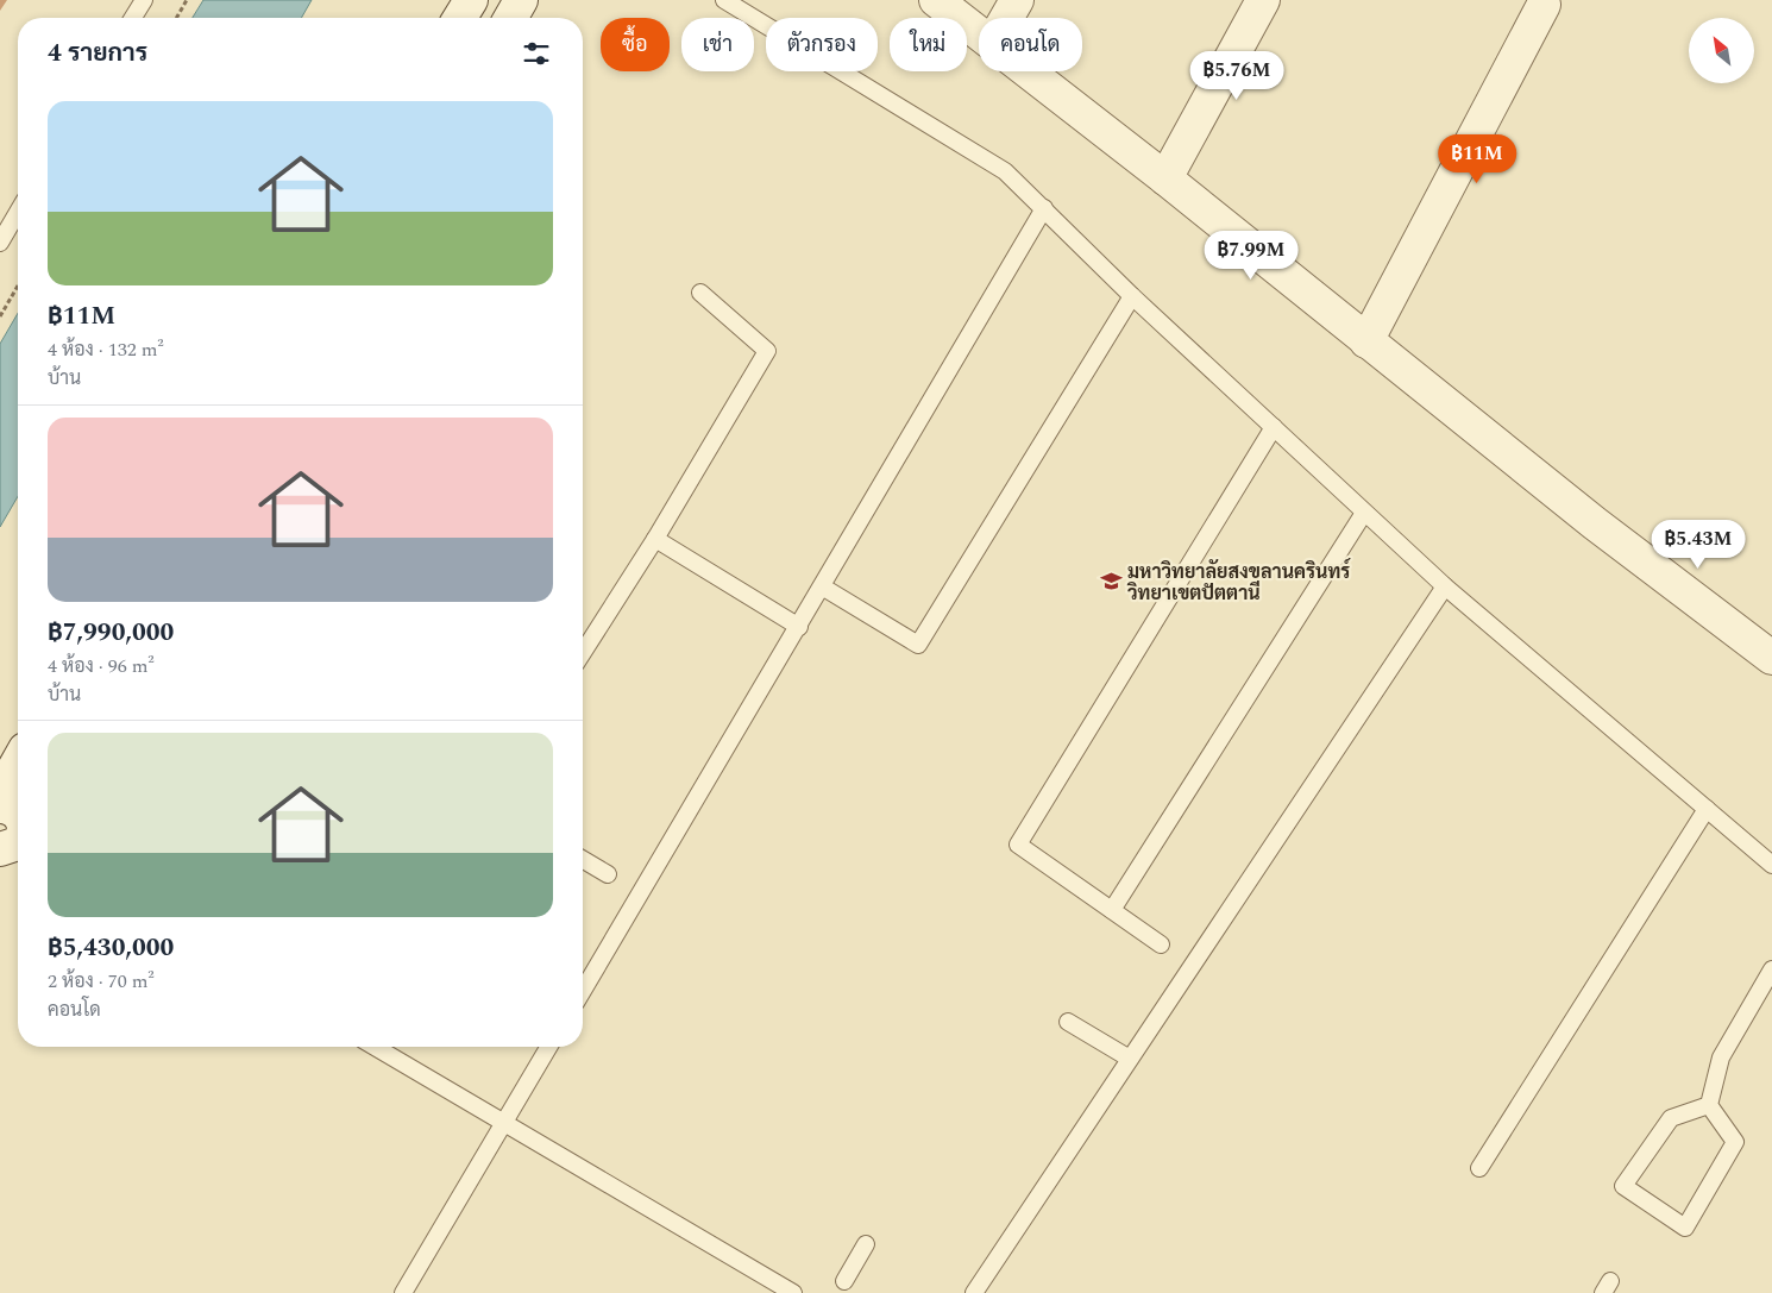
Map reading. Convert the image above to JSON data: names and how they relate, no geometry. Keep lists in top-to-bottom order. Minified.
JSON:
{"places":{"school or university":["มหาวิทยาลัยสงขลานครินทร์ วิทยาเขตปัตตานี"]},"north":"top left","page":{"chip":["ซื้อ","เช่า","ตัวกรอง","ใหม่","คอนโด"],"heading":"4 รายการ","price":["฿5.76M","฿11M","฿7.99M","฿5.43M"],"list":[{"name":"฿11M","note":"4 ห้อง · 132 m² · บ้าน"},{"name":"฿7,990,000","note":"4 ห้อง · 96 m² · บ้าน"},{"name":"฿5,430,000","note":"2 ห้อง · 70 m² · คอนโด"}]}}
